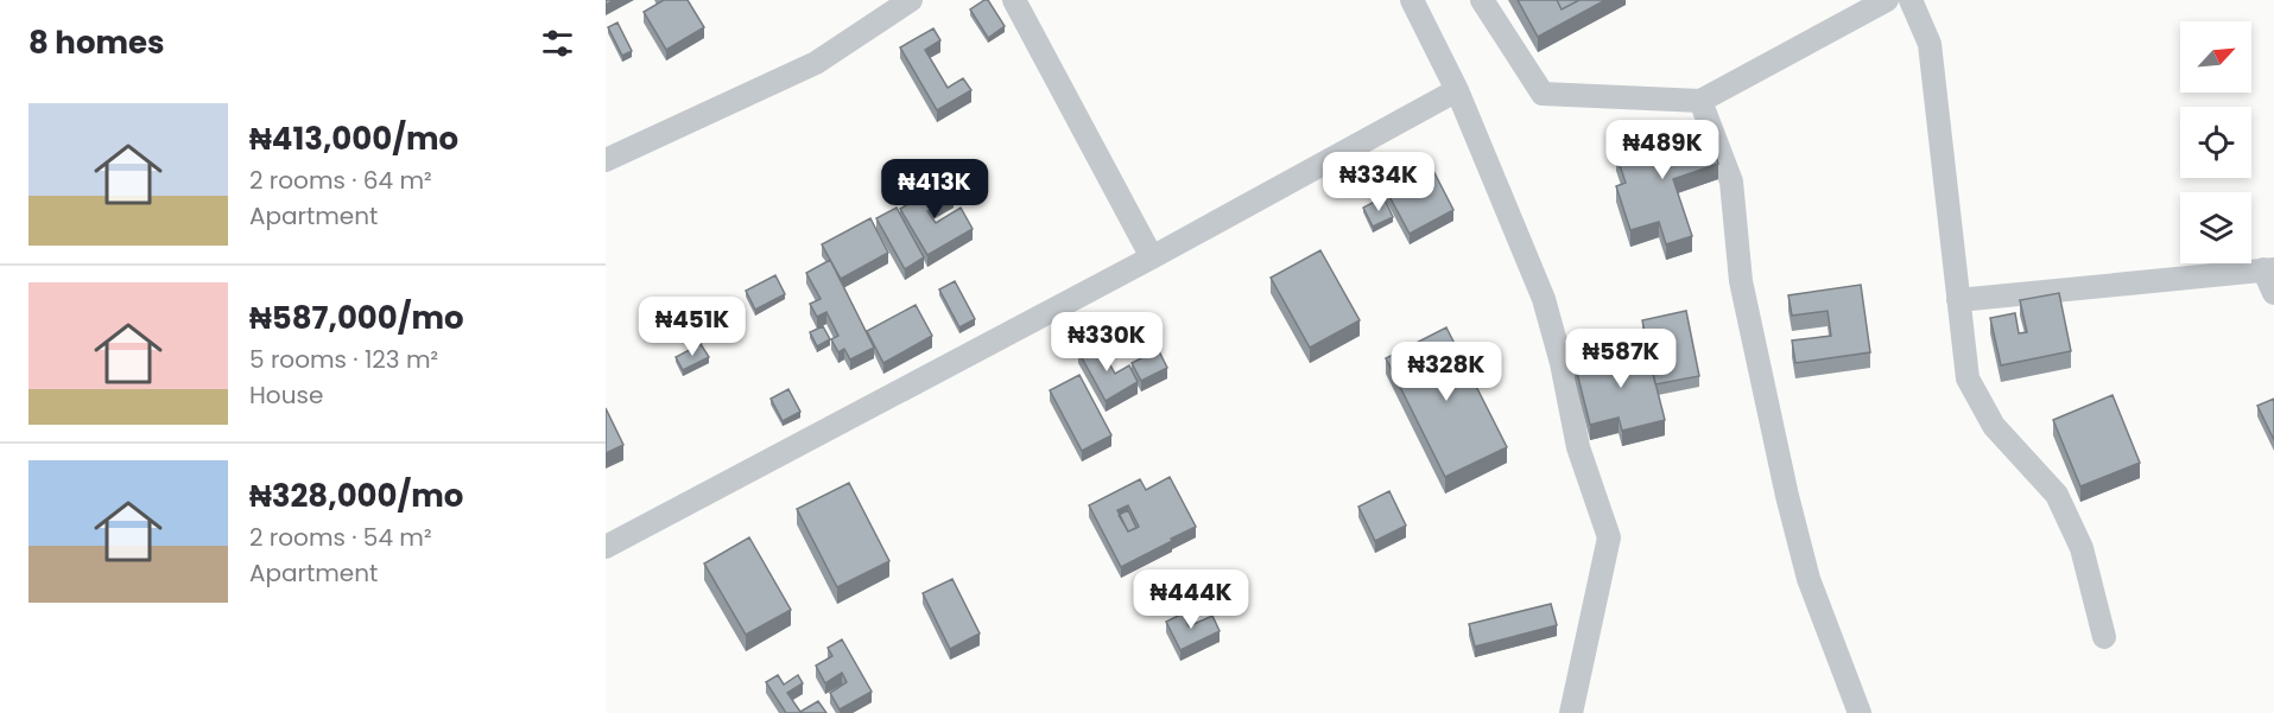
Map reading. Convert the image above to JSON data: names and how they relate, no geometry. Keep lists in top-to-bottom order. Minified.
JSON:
{"north":"top right","page":{"heading":"8 homes","list":[{"name":"₦413,000/mo","note":"2 rooms · 64 m² · Apartment"},{"name":"₦587,000/mo","note":"5 rooms · 123 m² · House"},{"name":"₦328,000/mo","note":"2 rooms · 54 m² · Apartment"}],"price":["₦489K","₦334K","₦413K","₦451K","₦330K","₦587K","₦328K","₦444K"]}}
